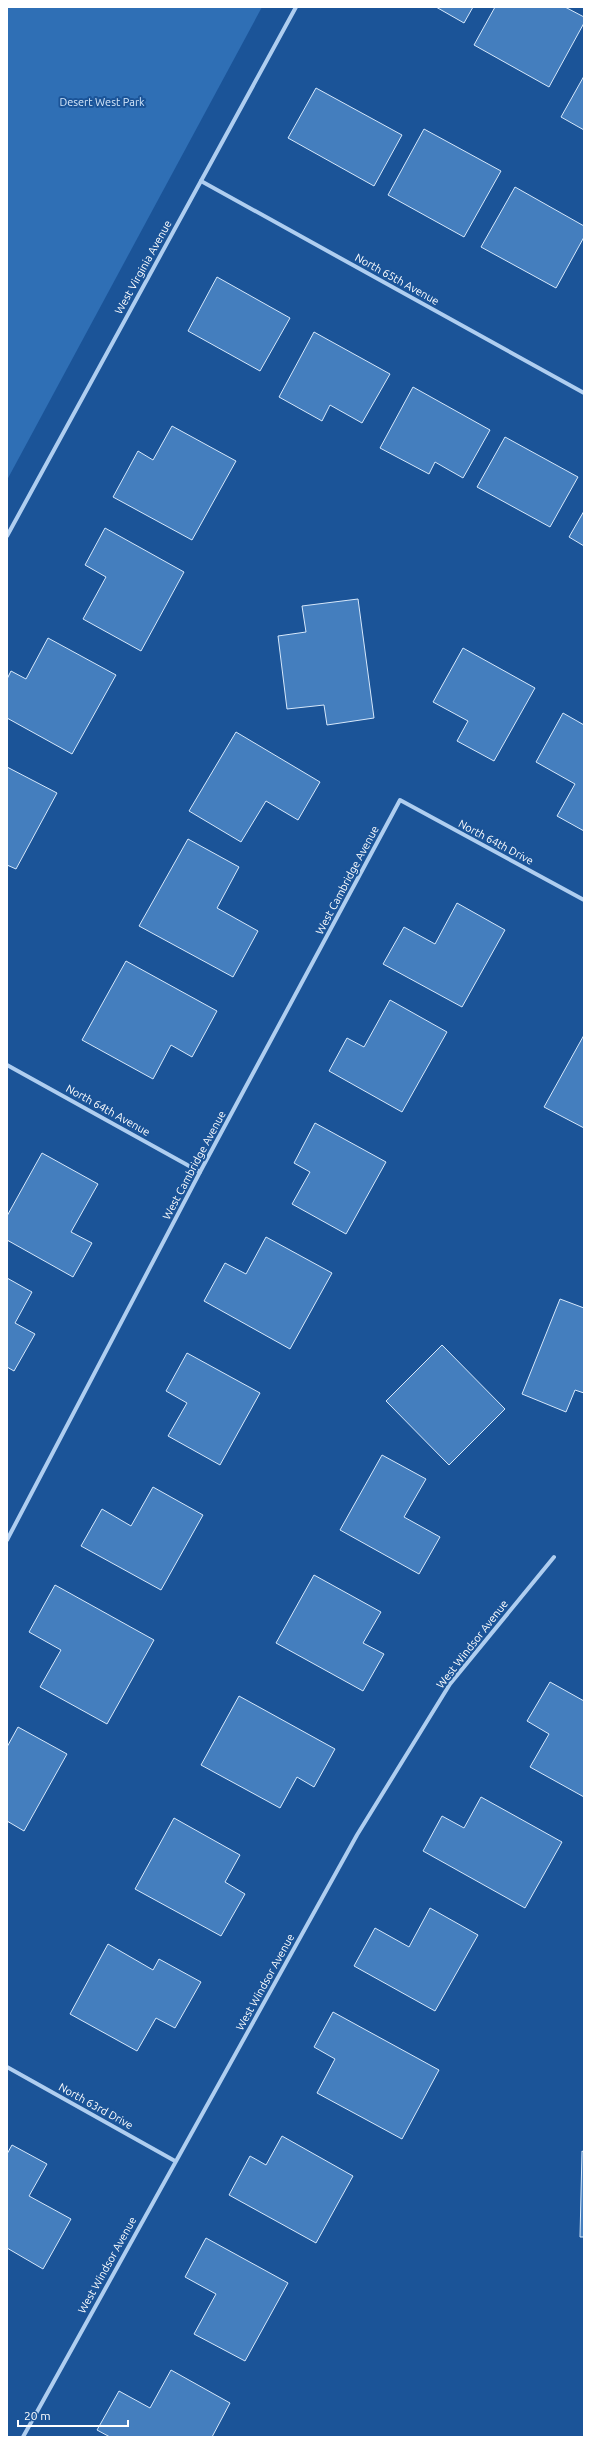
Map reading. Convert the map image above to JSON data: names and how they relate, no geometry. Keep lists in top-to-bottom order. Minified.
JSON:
{"streets":{"street":["West Virginia Avenue","North 65th Avenue","North 64th Drive","West Cambridge Avenue","North 64th Avenue","West Windsor Avenue","North 63rd Drive"]},"crossings":[["West Virginia Avenue","North 65th Avenue"],["North 64th Drive","West Cambridge Avenue"],["West Cambridge Avenue","North 64th Avenue"],["West Windsor Avenue","North 63rd Drive"]],"parks":["Desert West Park"],"scale_bar":"20 m"}
